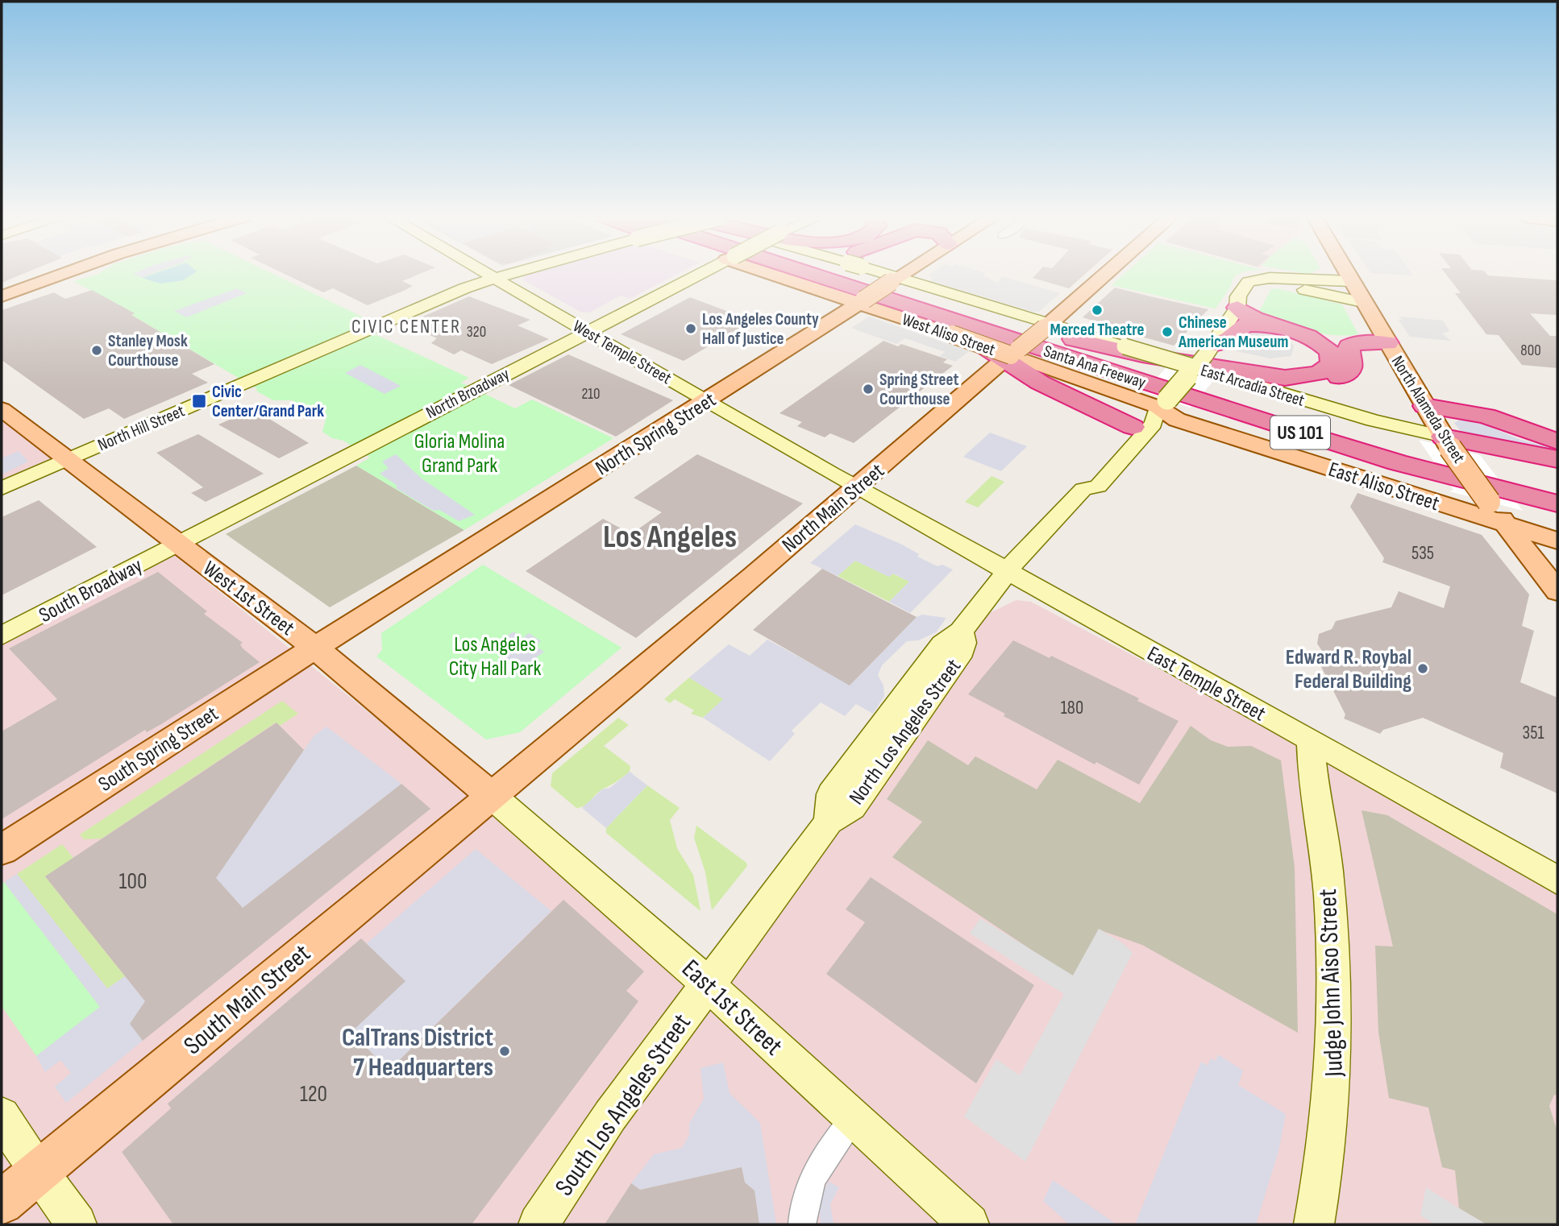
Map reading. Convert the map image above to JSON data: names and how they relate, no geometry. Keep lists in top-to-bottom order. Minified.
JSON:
{"streets":{"highway":["Santa Ana Freeway","East Arcadia Street","US 101"],"main road":["West Aliso Street","West Temple Street","North Broadway","North Alameda Street","North Hill Street","North Spring Street","East Aliso Street","North Main Street","South Broadway","West 1st Street","East Temple Street","North Los Angeles Street","South Spring Street","Judge John Aiso Street","South Main Street","East 1st Street","South Los Angeles Street"]},"crossings":[["West Aliso Street","Santa Ana Freeway"],["West Aliso Street","East Arcadia Street"],["West Aliso Street","North Spring Street"],["West Aliso Street","East Aliso Street"],["West Aliso Street","North Main Street"],["West Temple Street","North Broadway"],["West Temple Street","North Hill Street"],["West Temple Street","North Spring Street"],["West Temple Street","North Main Street"],["West Temple Street","East Temple Street"],["Santa Ana Freeway","East Arcadia Street"],["Santa Ana Freeway","North Spring Street"],["East Arcadia Street","North Alameda Street"],["East Arcadia Street","North Spring Street"],["East Arcadia Street","North Main Street"],["East Arcadia Street","North Los Angeles Street"],["North Broadway","South Broadway"],["North Broadway","West 1st Street"],["North Alameda Street","East Aliso Street"],["North Alameda Street","North Los Angeles Street"],["North Hill Street","West 1st Street"],["North Spring Street","West 1st Street"],["North Spring Street","South Spring Street"],["East Aliso Street","North Main Street"],["East Aliso Street","North Los Angeles Street"],["North Main Street","West 1st Street"],["North Main Street","East Temple Street"],["North Main Street","South Main Street"],["North Main Street","East 1st Street"],["South Broadway","West 1st Street"],["West 1st Street","South Spring Street"],["West 1st Street","South Main Street"],["West 1st Street","East 1st Street"],["East Temple Street","North Los Angeles Street"],["East Temple Street","Judge John Aiso Street"],["North Los Angeles Street","East 1st Street"],["North Los Angeles Street","South Los Angeles Street"],["South Main Street","East 1st Street"],["East 1st Street","South Los Angeles Street"]],"districts":["CIVIC CENTER","Los Angeles"],"parks":["Gloria Molina Grand Park","Los Angeles City Hall Park"],"places":{"other":["Merced Theatre","Los Angeles County Hall of Justice","Chinese American Museum","Stanley Mosk Courthouse","Spring Street Courthouse","Edward R. Roybal Federal Building","CalTrans District 7 Headquarters"],"transit":["Civic Center/Grand Park"]},"house_numbers":["320","800","210","535","180","351","100","120"]}
